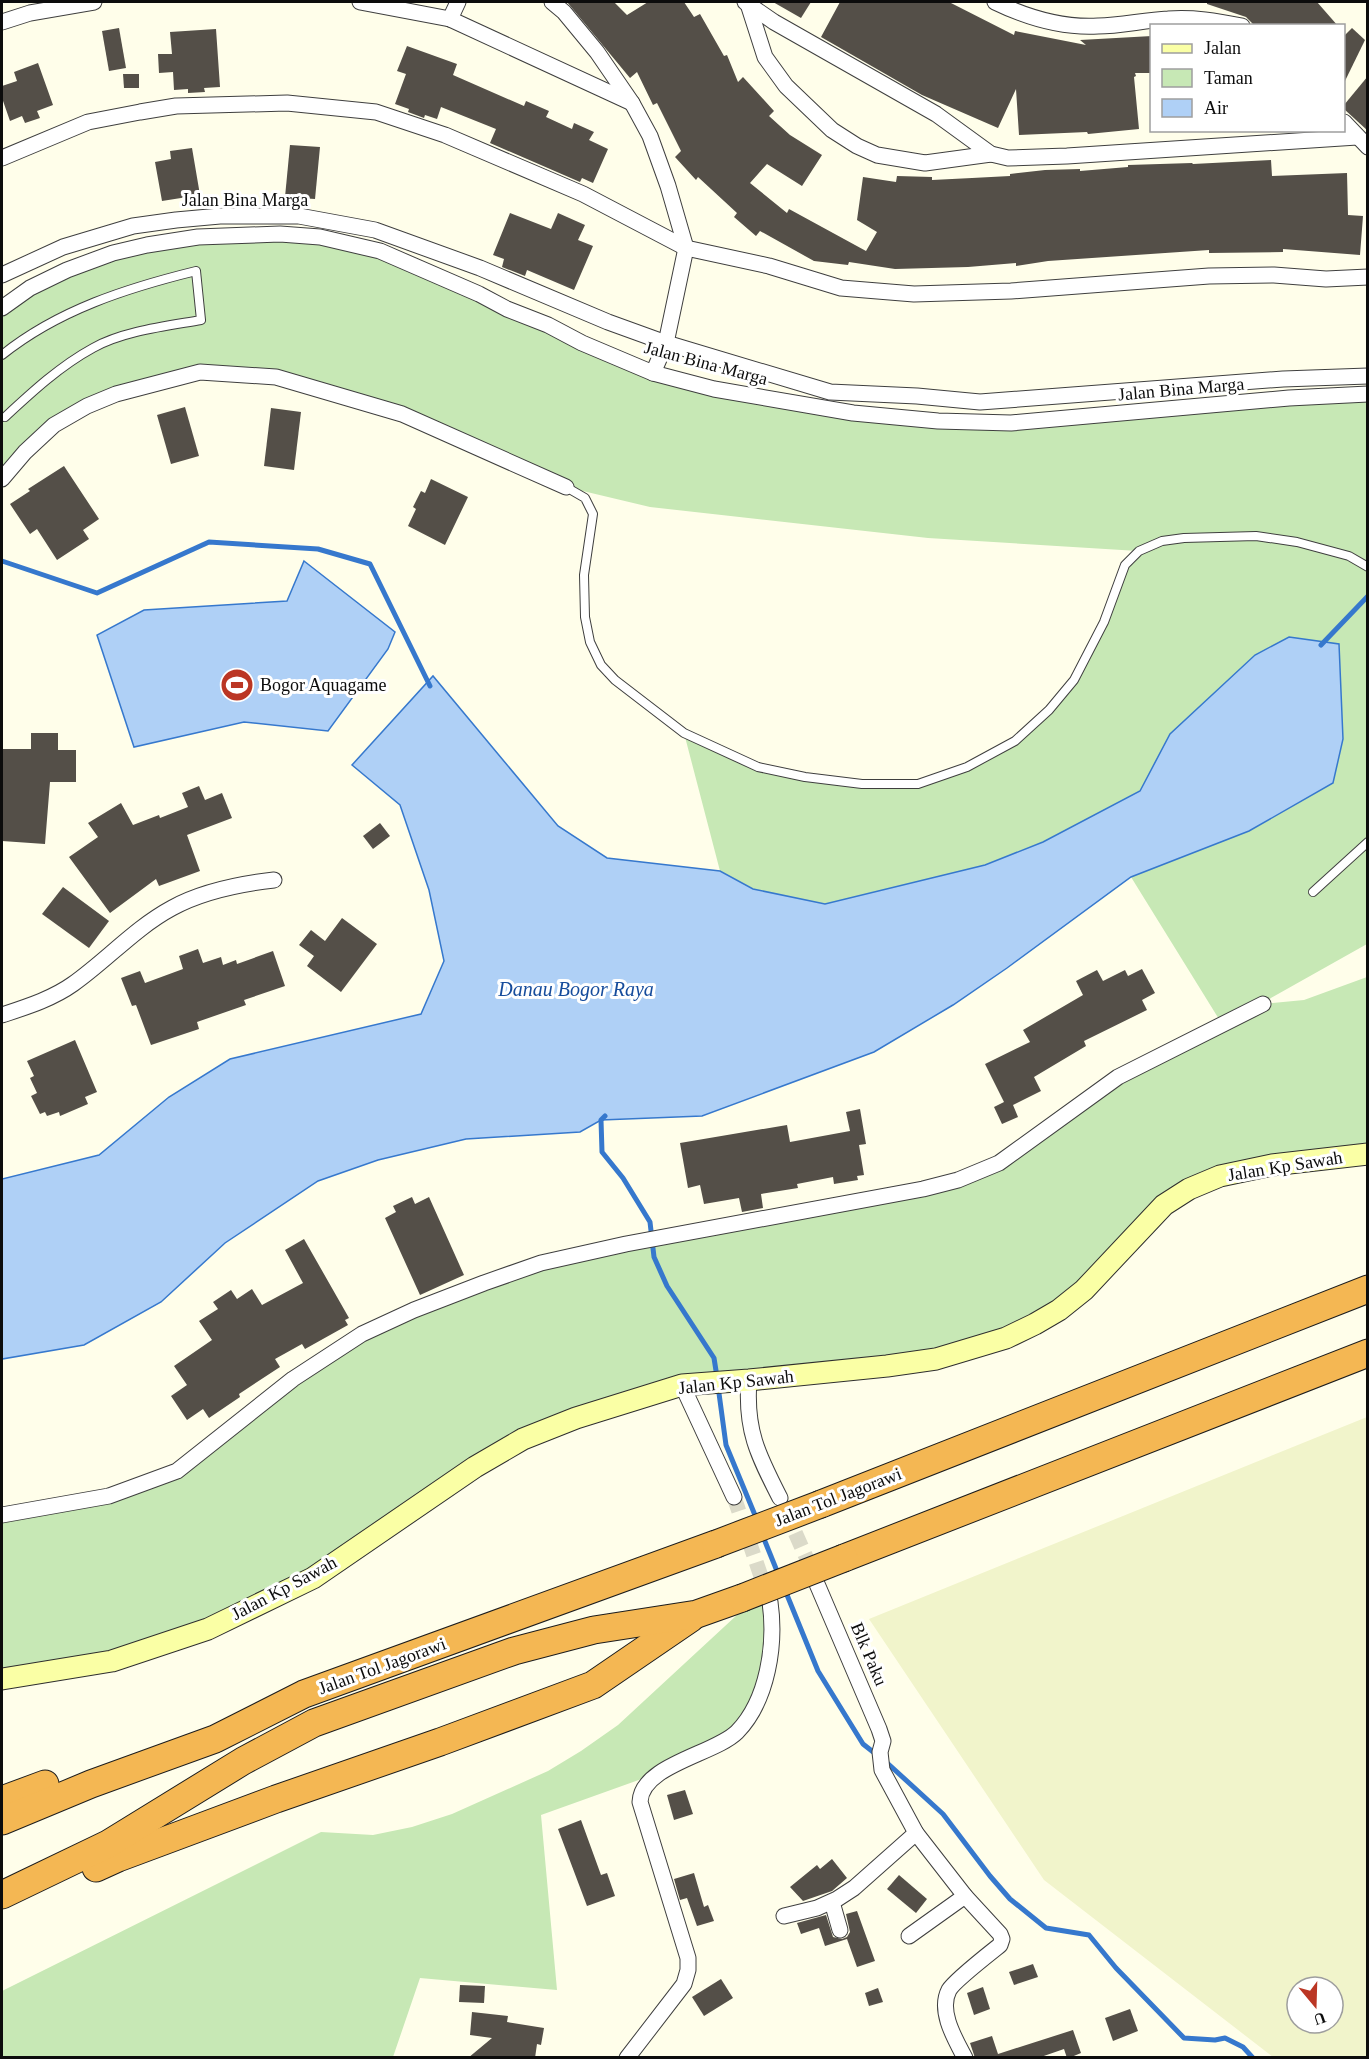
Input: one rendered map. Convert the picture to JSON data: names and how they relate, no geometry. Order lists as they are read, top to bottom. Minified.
{"streets":{"highway":["Jalan Tol Jagorawi"],"street":["Jalan Bina Marga","Jalan Kp Sawah","Blk Paku"]},"water":["Danau Bogor Raya"],"places":{"sports":["Bogor Aquagame"]},"legend":["Jalan","Taman","Air"],"north":"bottom"}
